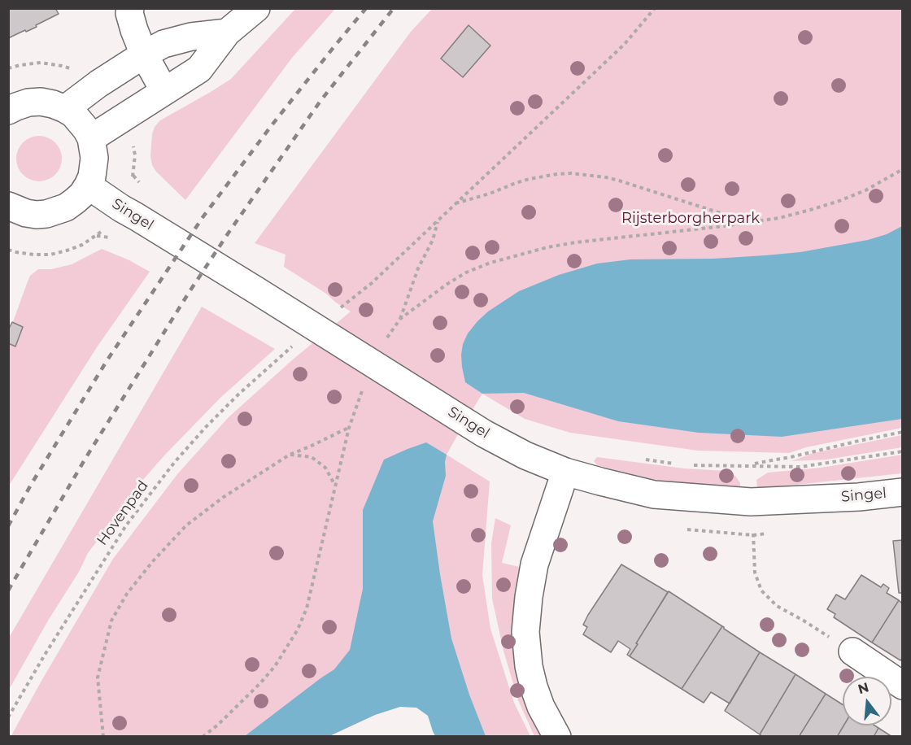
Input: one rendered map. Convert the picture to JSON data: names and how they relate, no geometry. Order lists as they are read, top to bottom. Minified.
{"streets":{"street":["Singel"],"path":["Hovenpad"]},"parks":["Rijsterborgherpark"],"north":"top"}
